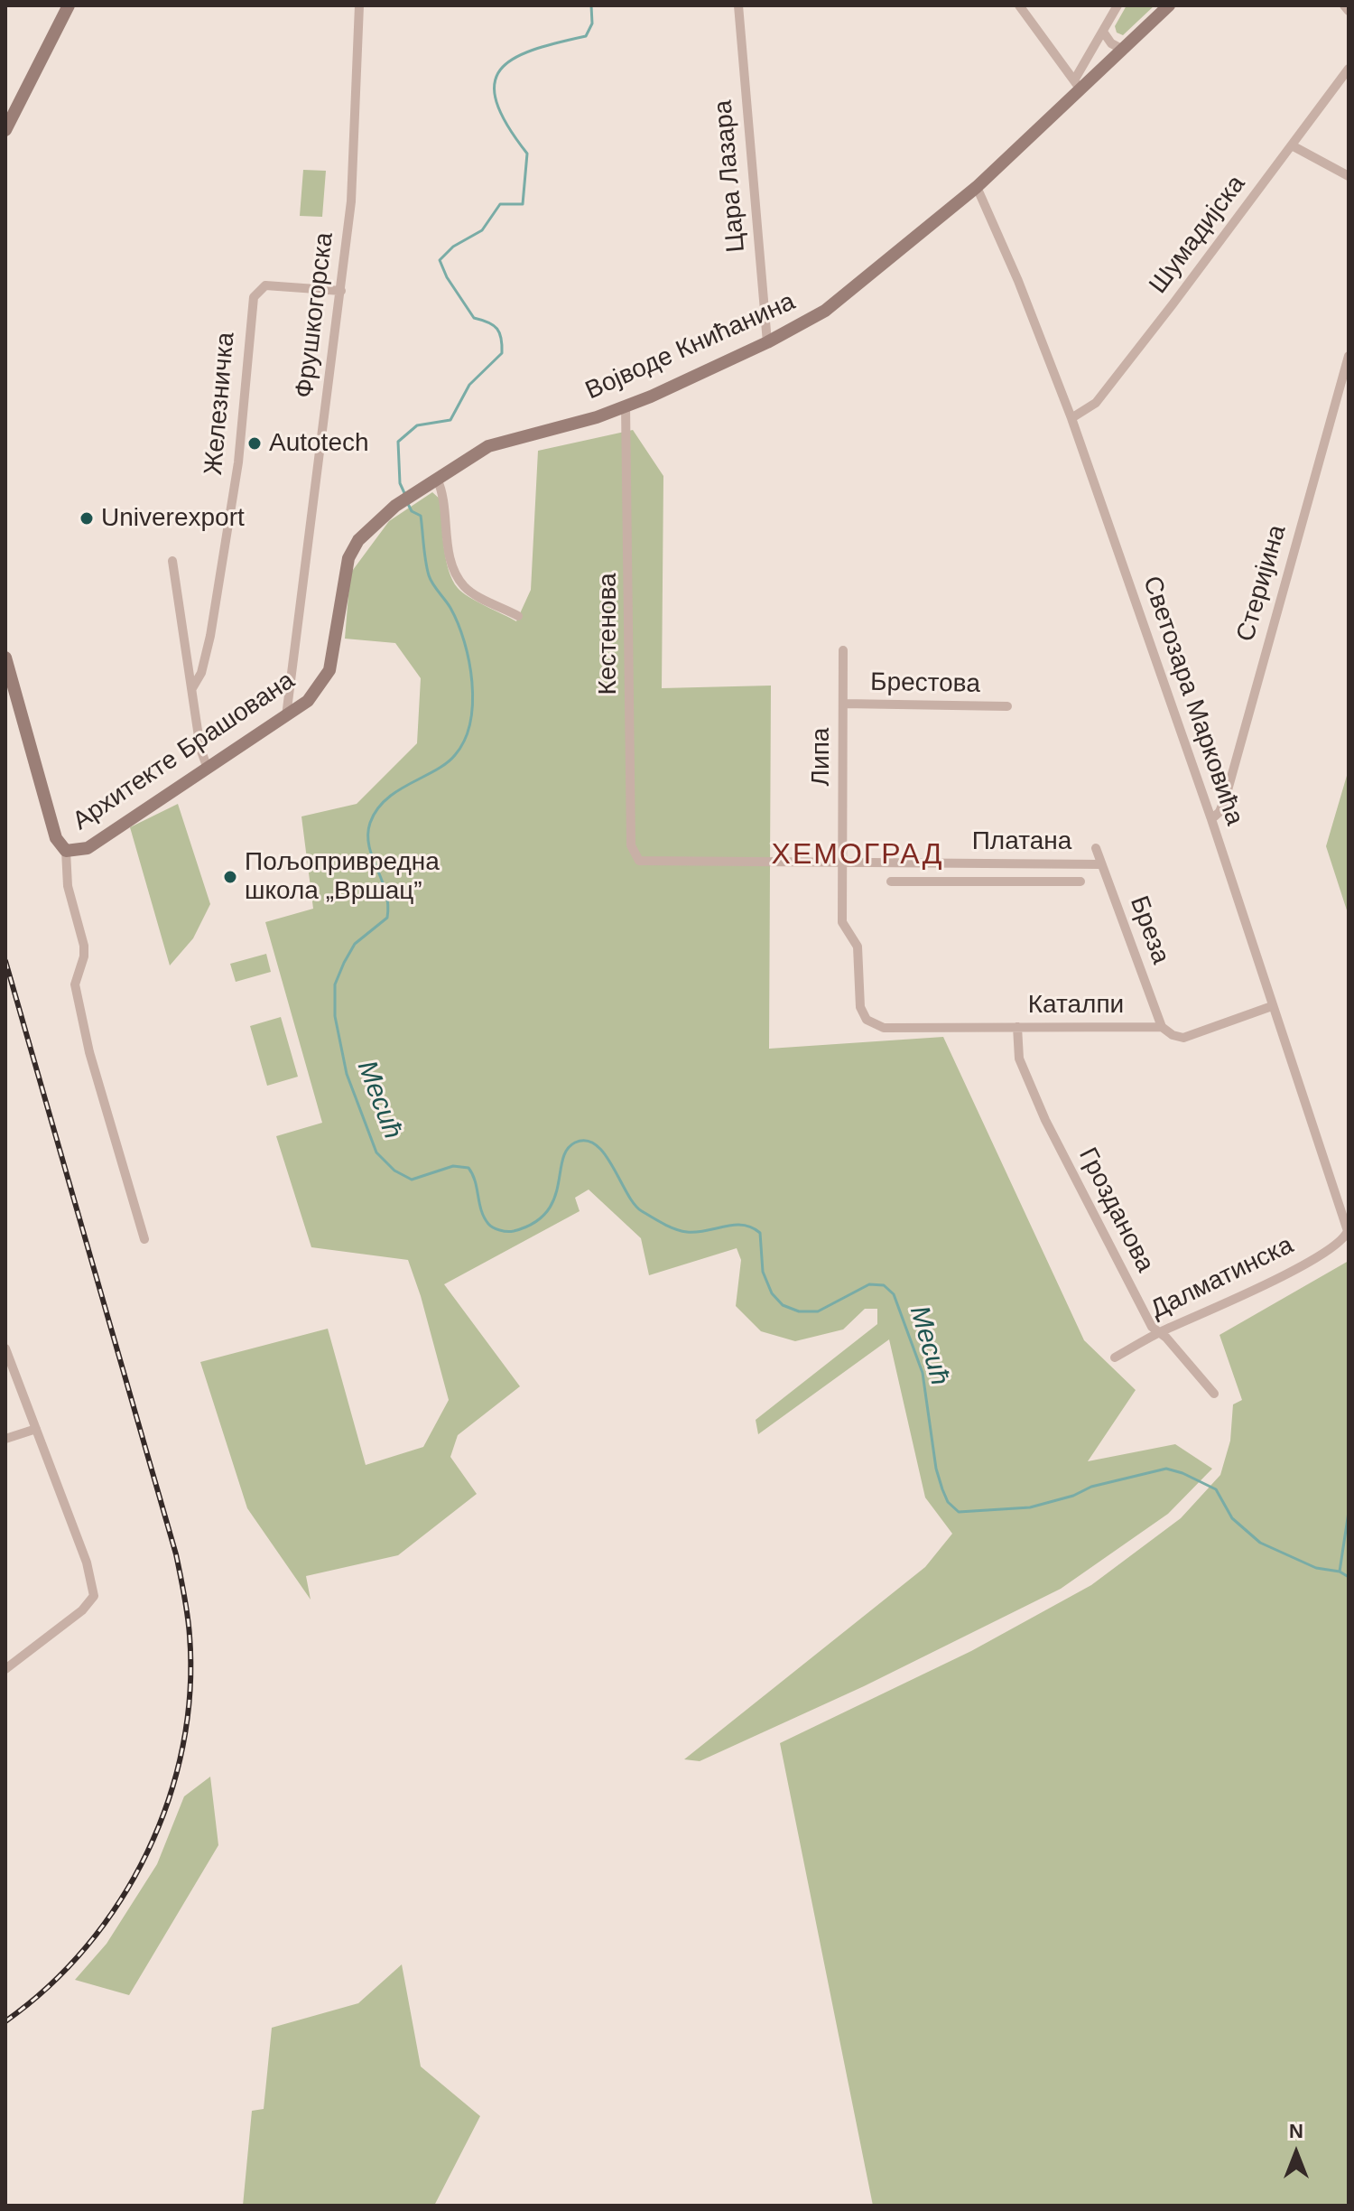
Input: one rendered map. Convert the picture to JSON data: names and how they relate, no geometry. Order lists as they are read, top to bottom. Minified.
{"streets":{"street":["Цара Лазара","Шумадијска","Фрушкогорска","Војводе Книћанина","Железничка","Стеријина","Кестенова","Брестова","Светозара Марковића","Архитекте Брашована","Липа","Платана","Бреза","Каталпи","Грозданова","Далматинска"]},"crossings":[["Цара Лазара","Војводе Книћанина"],["Шумадијска","Светозара Марковића"],["Фрушкогорска","Железничка"],["Фрушкогорска","Архитекте Брашована"],["Војводе Книћанина","Кестенова"],["Војводе Книћанина","Светозара Марковића"],["Војводе Книћанина","Архитекте Брашована"],["Стеријина","Светозара Марковића"],["Кестенова","Платана"],["Брестова","Липа"],["Светозара Марковића","Каталпи"],["Светозара Марковића","Далматинска"],["Липа","Платана"],["Липа","Каталпи"],["Платана","Бреза"],["Бреза","Каталпи"],["Каталпи","Грозданова"],["Грозданова","Далматинска"]],"districts":["ХЕМОГРАД"],"water":["Месић"],"places":["Autotech","Univerexport","Пољопривредна школа „Вршац”"],"north":"top"}
